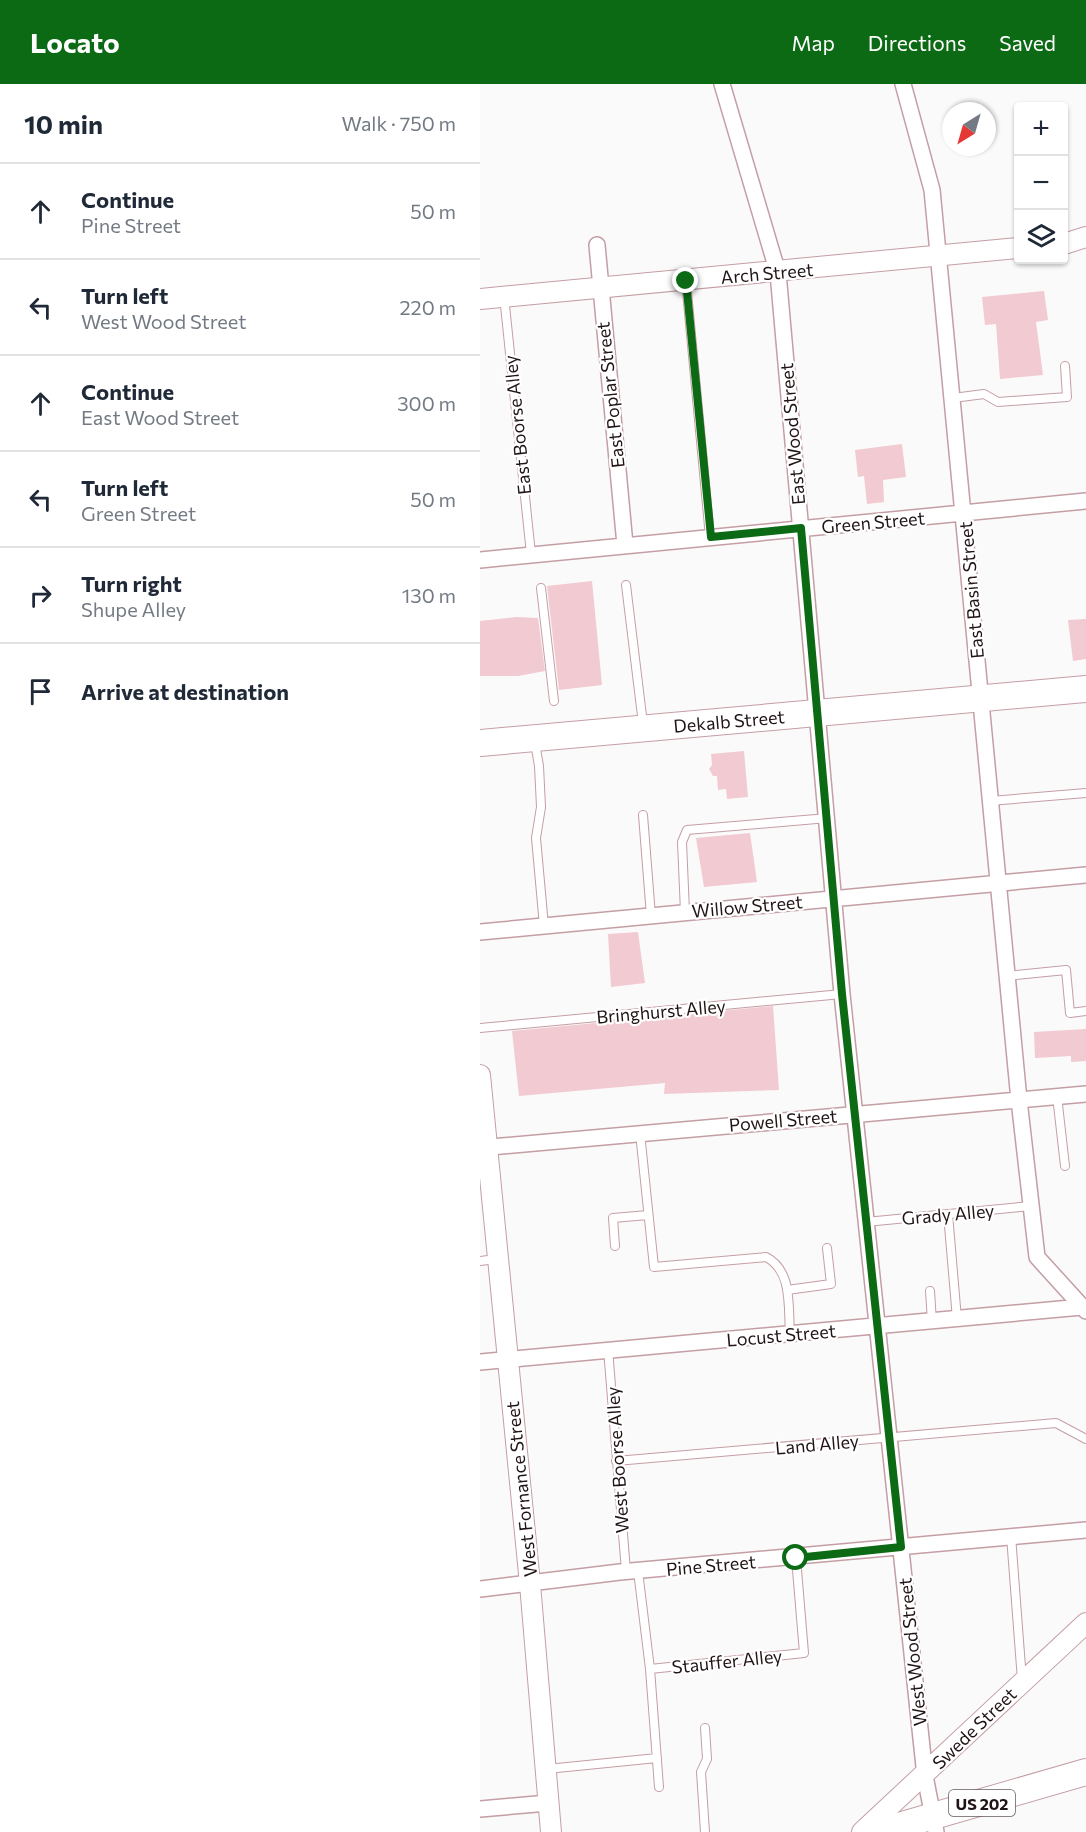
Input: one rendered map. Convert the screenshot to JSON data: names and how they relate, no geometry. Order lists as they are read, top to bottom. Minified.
{"streets":{"highway":["Dekalb Street","US 202"],"street":["Arch Street","East Poplar Street","East Wood Street","Green Street","East Basin Street","Willow Street","Powell Street","Locust Street","West Fornance Street","Pine Street","West Wood Street","Swede Street"],"lane":["East Boorse Alley","Bringhurst Alley","Grady Alley","Land Alley","West Boorse Alley","Stauffer Alley"]},"crossings":[["Arch Street","East Poplar Street"],["Arch Street","East Boorse Alley"],["Arch Street","East Wood Street"],["Arch Street","East Basin Street"],["East Poplar Street","Green Street"],["East Boorse Alley","Green Street"],["East Wood Street","Green Street"],["East Wood Street","Dekalb Street"],["East Wood Street","Willow Street"],["East Wood Street","Bringhurst Alley"],["East Wood Street","Powell Street"],["East Wood Street","West Wood Street"],["Green Street","East Basin Street"],["East Basin Street","Dekalb Street"],["East Basin Street","Willow Street"],["East Basin Street","Powell Street"],["East Basin Street","Grady Alley"],["East Basin Street","Locust Street"],["Powell Street","West Fornance Street"],["Powell Street","West Wood Street"],["Grady Alley","West Wood Street"],["Locust Street","West Boorse Alley"],["Locust Street","West Fornance Street"],["Locust Street","West Wood Street"],["Land Alley","West Boorse Alley"],["Land Alley","West Wood Street"],["West Boorse Alley","Pine Street"],["West Boorse Alley","Stauffer Alley"],["West Fornance Street","Pine Street"],["Pine Street","West Wood Street"],["Pine Street","Stauffer Alley"],["West Wood Street","Swede Street"],["West Wood Street","US 202"]],"north":"bottom left","page":{"header":"Locato","nav":["Map","Directions","Saved"],"heading":["10 min","Walk · 750 m"],"map_buttons":["+","−"],"list":[["Continue","Pine Street","50 m"],["Turn left","West Wood Street","220 m"],["Continue","East Wood Street","300 m"],["Turn left","Green Street","50 m"],["Turn right","Shupe Alley","130 m"],"Arrive at destination"]}}
